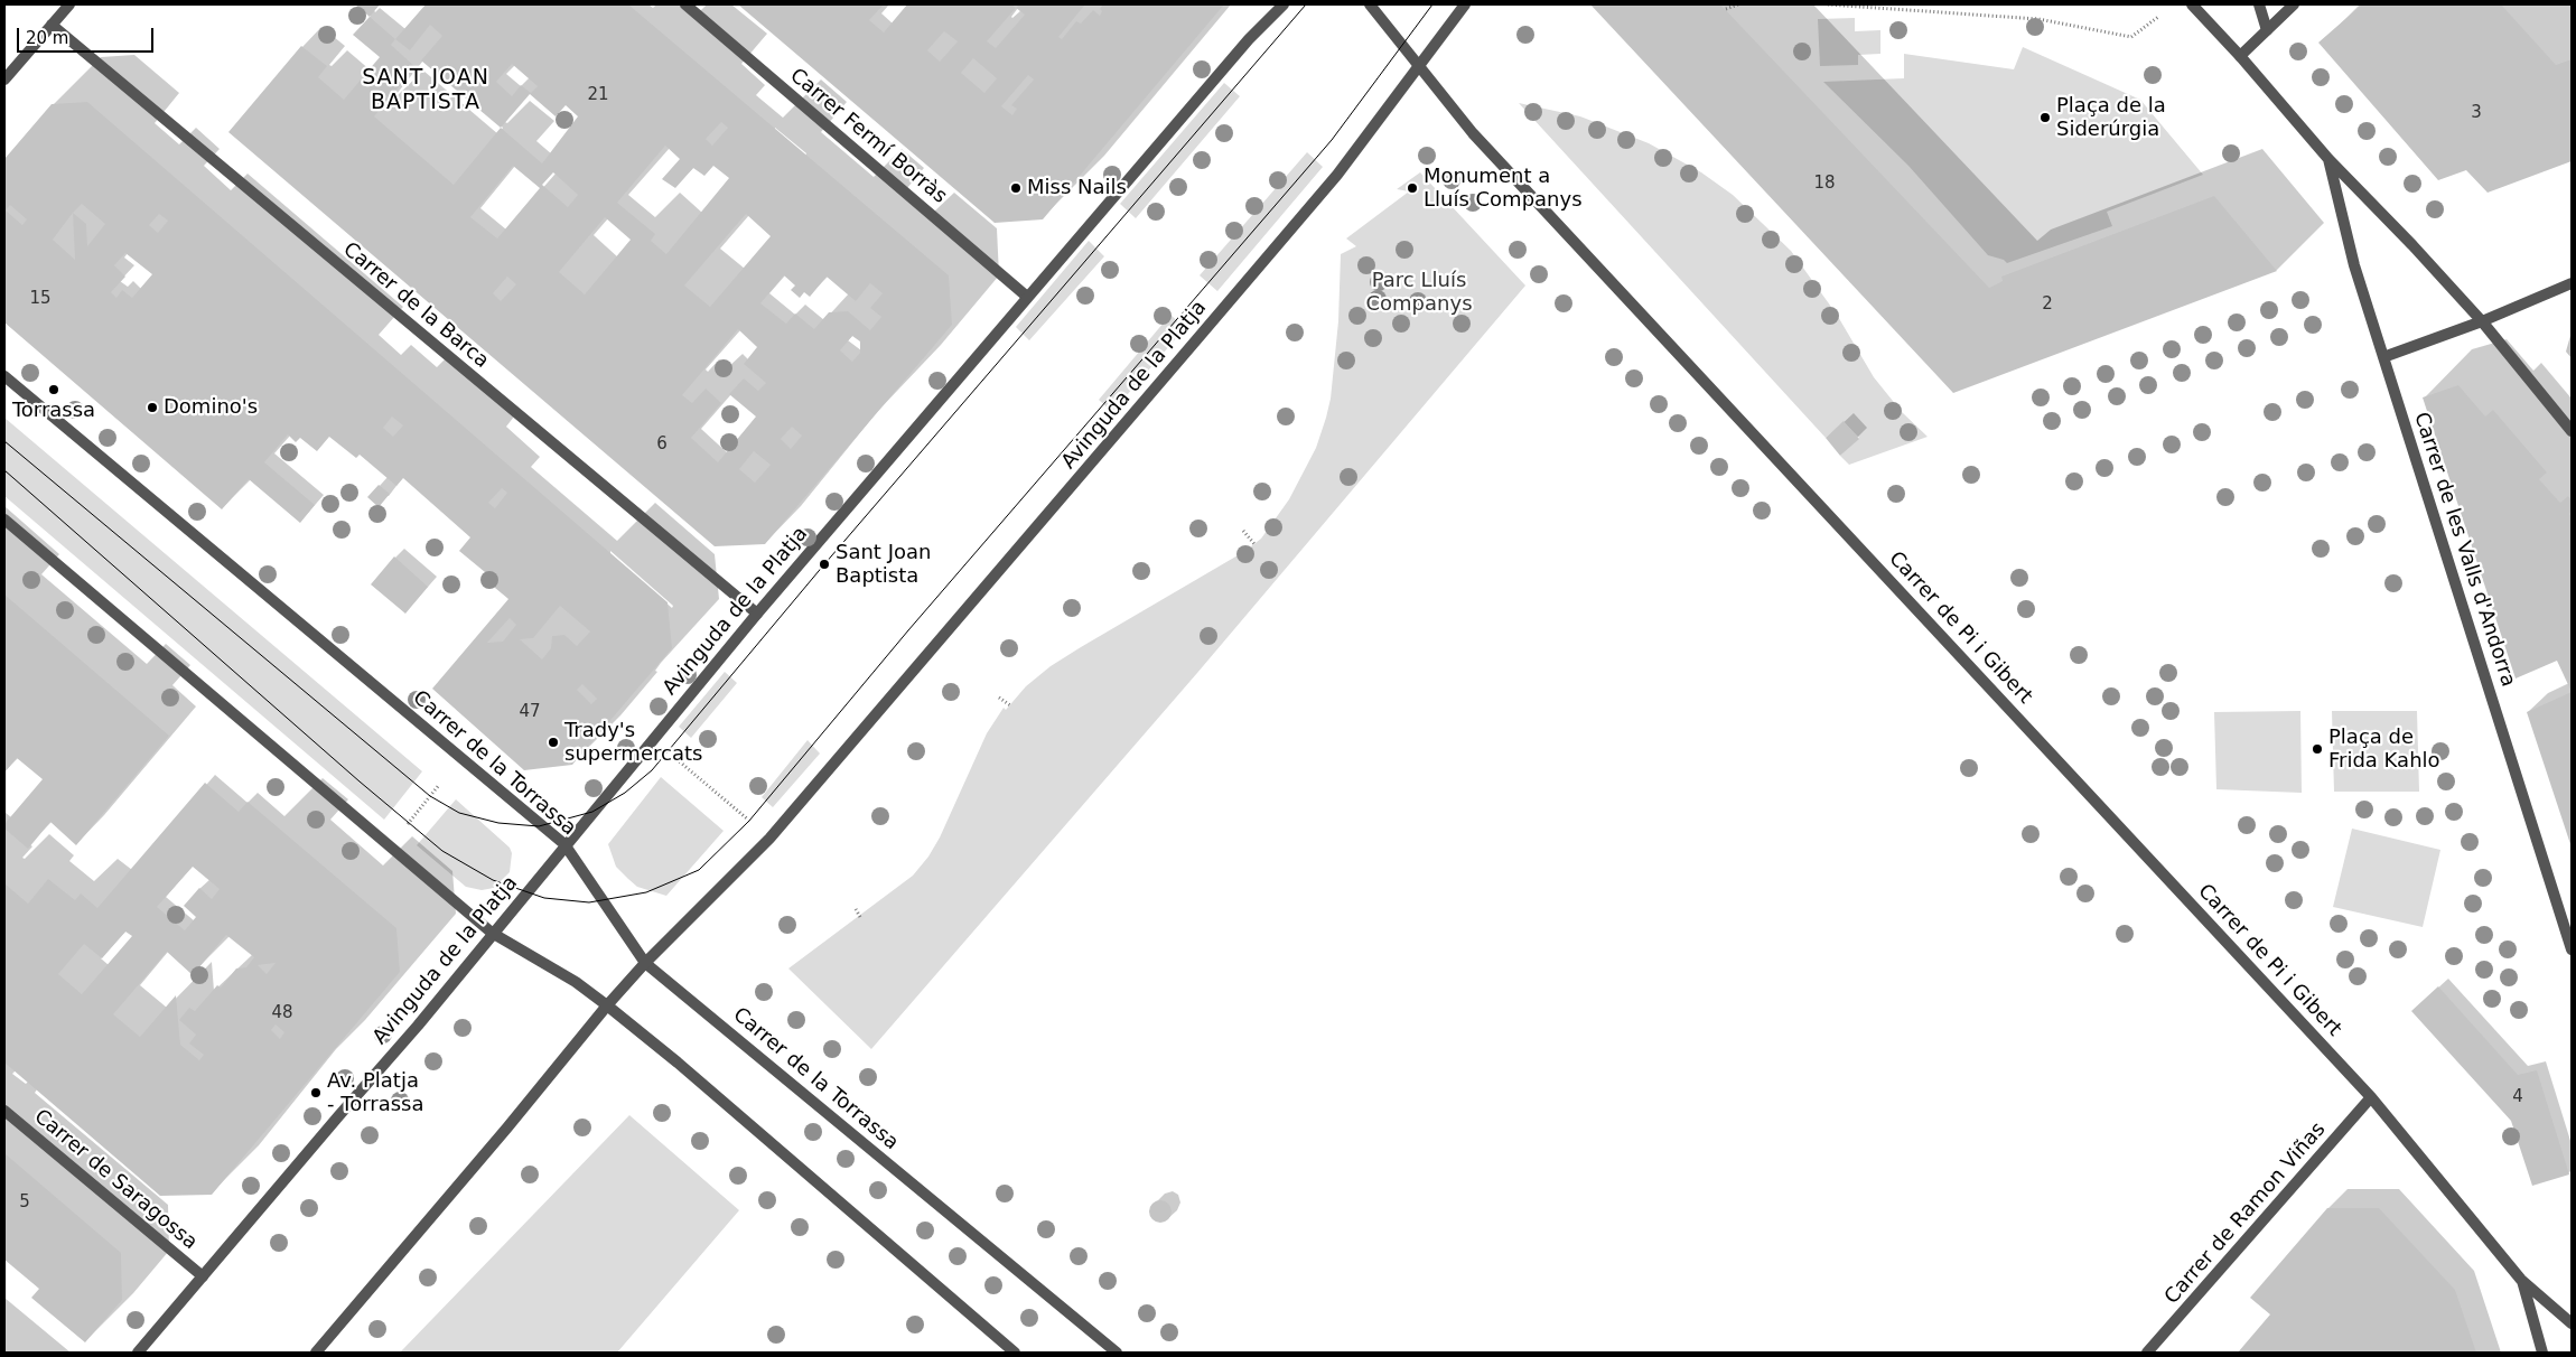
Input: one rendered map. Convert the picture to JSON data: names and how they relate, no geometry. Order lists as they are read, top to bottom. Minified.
{"streets":{"street":["Carrer Fermí Borràs","Carrer de la Barca","Avinguda de la Platja","Carrer de les Valls d'Andorra","Carrer de Pi i Gibert","Carrer de la Torrassa","Carrer de Saragossa","Carrer de Ramon Viñas"]},"crossings":[["Carrer Fermí Borràs","Avinguda de la Platja"],["Carrer de la Barca","Avinguda de la Platja"],["Avinguda de la Platja","Carrer de Pi i Gibert"],["Avinguda de la Platja","Carrer de la Torrassa"],["Avinguda de la Platja","Carrer de Saragossa"],["Carrer de Pi i Gibert","Carrer de Ramon Viñas"]],"districts":["SANT JOAN BAPTISTA"],"parks":["Parc Lluís Companys"],"places":["Plaça de la Siderúrgia","Miss Nails","Monument a Lluís Companys","Torrassa","Domino's","Sant Joan Baptista","Trady's supermercats","Plaça de Frida Kahlo","Av. Platja - Torrassa"],"house_numbers":["21","3","18","15","2","6","47","48","4","5"],"scale_bar":"20 m"}
